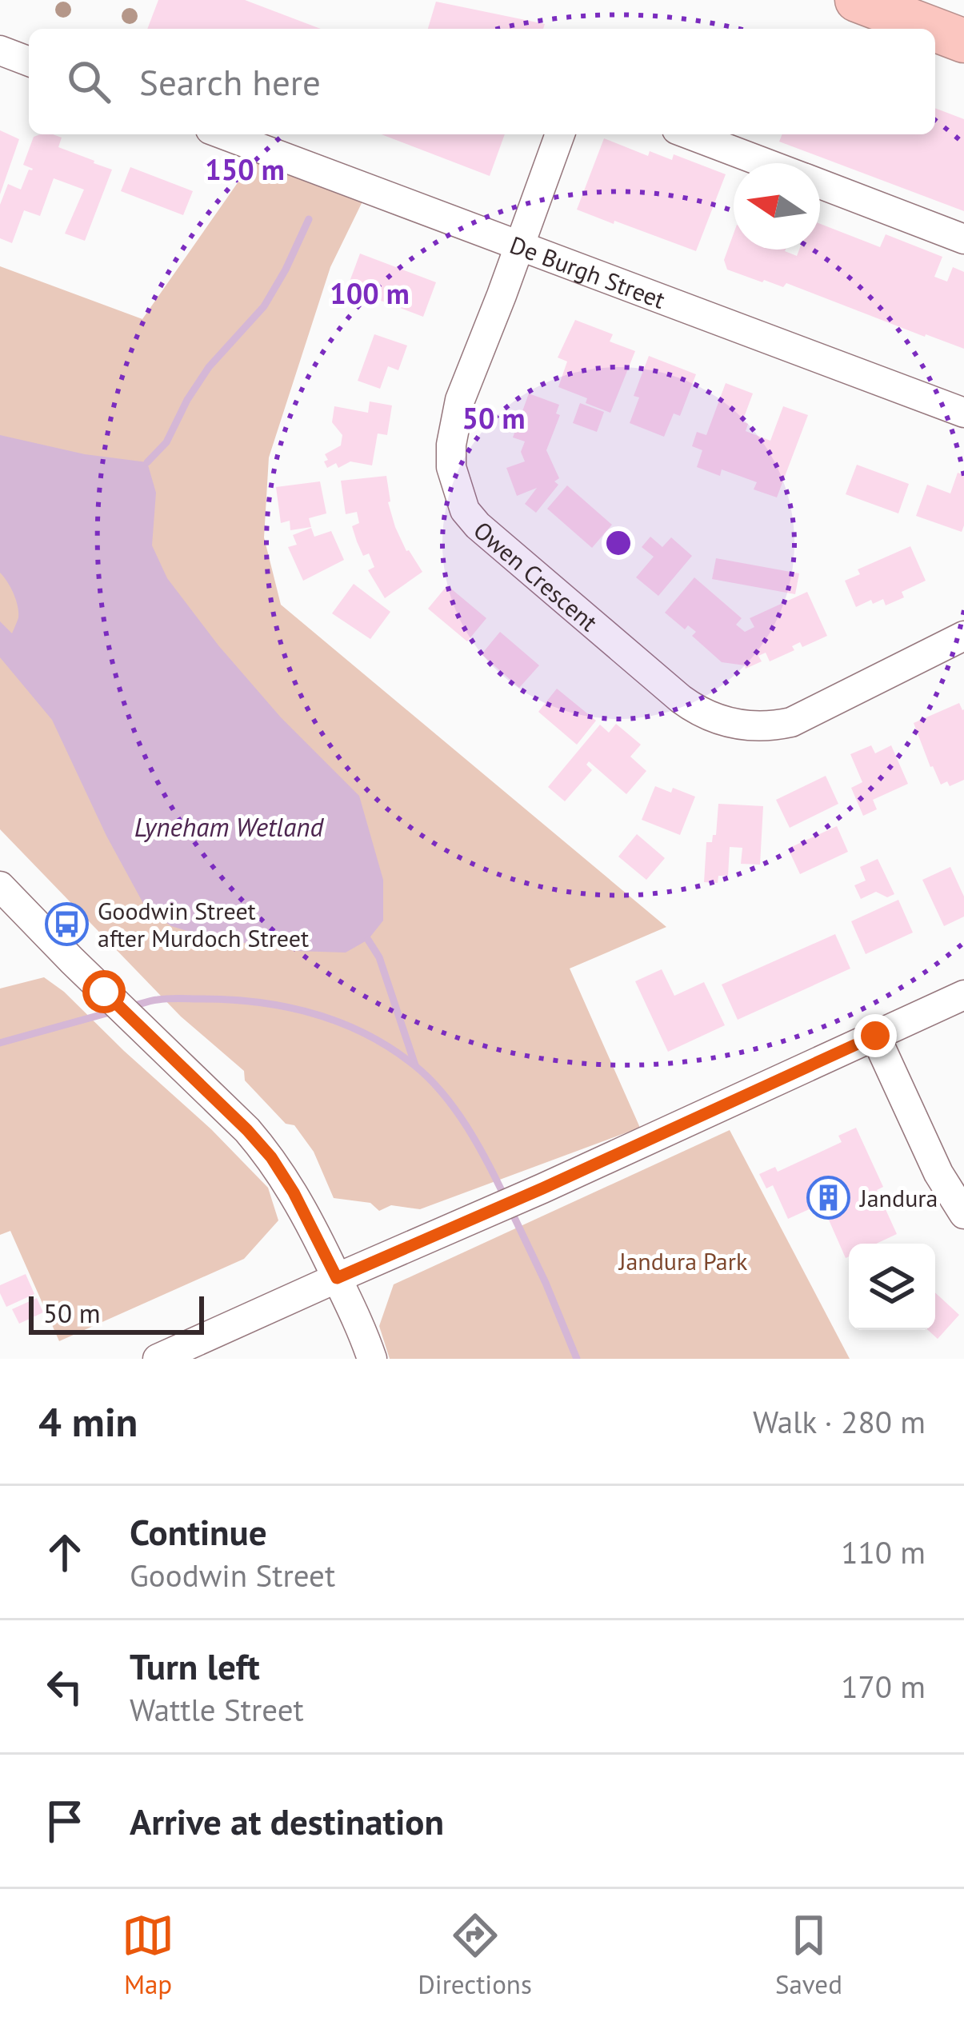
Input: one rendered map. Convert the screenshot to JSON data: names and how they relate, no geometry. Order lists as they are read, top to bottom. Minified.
{"streets":{"street":["De Burgh Street","Owen Crescent"]},"crossings":[["De Burgh Street","Owen Crescent"]],"water":["Lyneham Wetland"],"parks":["Jandura Park"],"places":{"bus stop":["Goodwin Street after Murdoch Street"],"building":["Jandura"]},"scale_bar":"50 m","north":"left","page":{"search":"Search here","scale":"50 m","heading":["4 min","Walk · 280 m"],"list":[["Continue","Goodwin Street","110 m"],["Turn left","Wattle Street","170 m"],"Arrive at destination"],"nav":["Map","Directions","Saved"]},"rings":["150 m","100 m","50 m"]}
